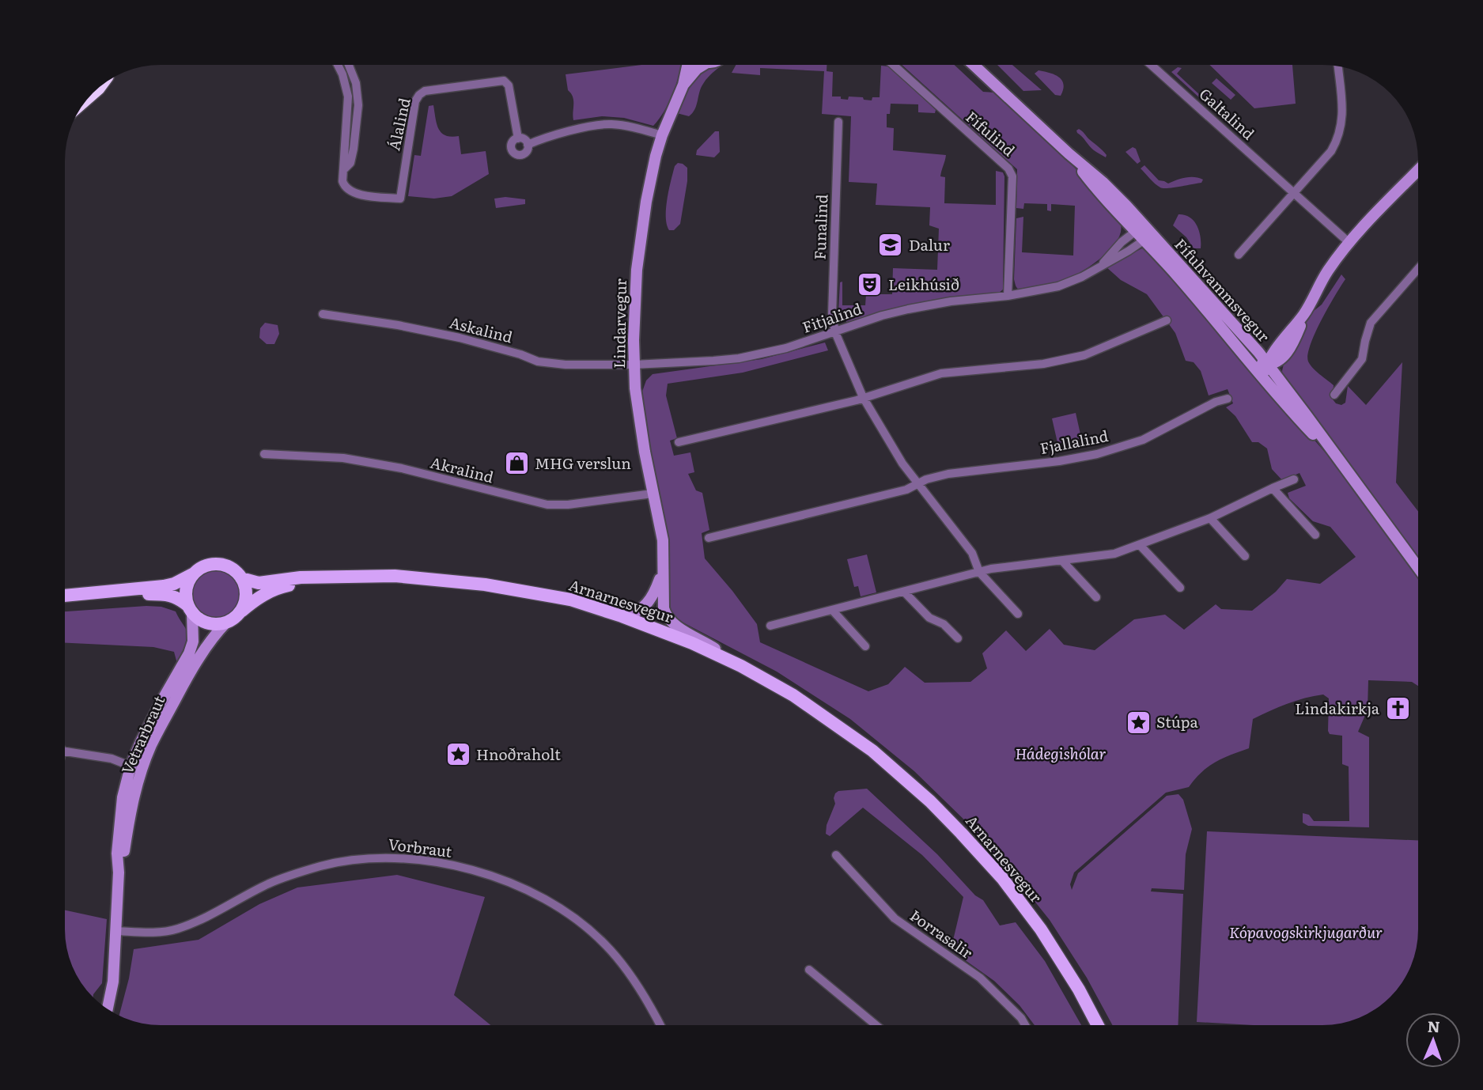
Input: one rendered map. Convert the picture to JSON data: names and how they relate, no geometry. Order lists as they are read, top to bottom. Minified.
{"streets":{"main road":["Arnarnesvegur"],"street":["Galtalind","Álalind","Fífulind","Funalind","Fífuhvammsvegur","Fitjalind","Lindarvegur","Askalind","Fjallalind","Akralind","Vetrarbraut","Vorbraut","Þorrasalir"]},"crossings":[["Fífulind","Fitjalind"],["Funalind","Fitjalind"],["Fífuhvammsvegur","Fitjalind"],["Fitjalind","Lindarvegur"],["Fitjalind","Askalind"],["Lindarvegur","Askalind"],["Lindarvegur","Akralind"],["Lindarvegur","Arnarnesvegur"],["Arnarnesvegur","Vetrarbraut"],["Vetrarbraut","Vorbraut"]],"parks":["Hádegishólar","Kópavogskirkjugarður"],"places":{"school or university":["Dalur"],"theatre":["Leikhúsið"],"shop":["MHG verslun"],"church":["Lindakirkja"],"place":["Stúpa","Hnoðraholt"]},"north":"top"}
